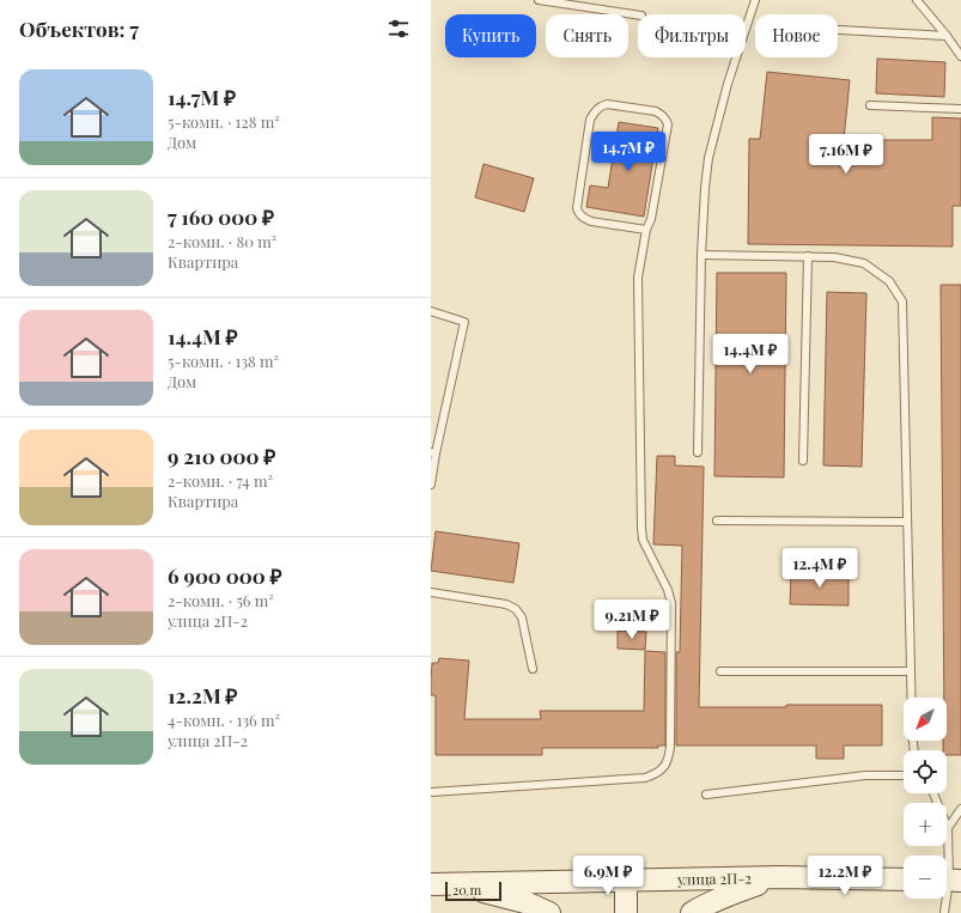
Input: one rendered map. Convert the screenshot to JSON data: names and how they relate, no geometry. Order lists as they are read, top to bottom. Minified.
{"streets":{"main road":["улица 2П-2"]},"scale_bar":"20 m","north":"bottom left","page":{"heading":"Объектов: 7","chip":["Купить","Снять","Фильтры","Новое"],"list":[{"name":"14.7M ₽","note":"5-комн. · 128 m² · Дом"},{"name":"7 160 000 ₽","note":"2-комн. · 80 m² · Квартира"},{"name":"14.4M ₽","note":"5-комн. · 138 m² · Дом"},{"name":"9 210 000 ₽","note":"2-комн. · 74 m² · Квартира"},{"name":"6 900 000 ₽","note":"2-комн. · 56 m² · улица 2П-2"},{"name":"12.2M ₽","note":"4-комн. · 136 m² · улица 2П-2"}],"price":["14.7M ₽","7.16M ₽","14.4M ₽","12.4M ₽","9.21M ₽","6.9M ₽","12.2M ₽"],"map_buttons":["+","−"],"scale":"20 m"}}
